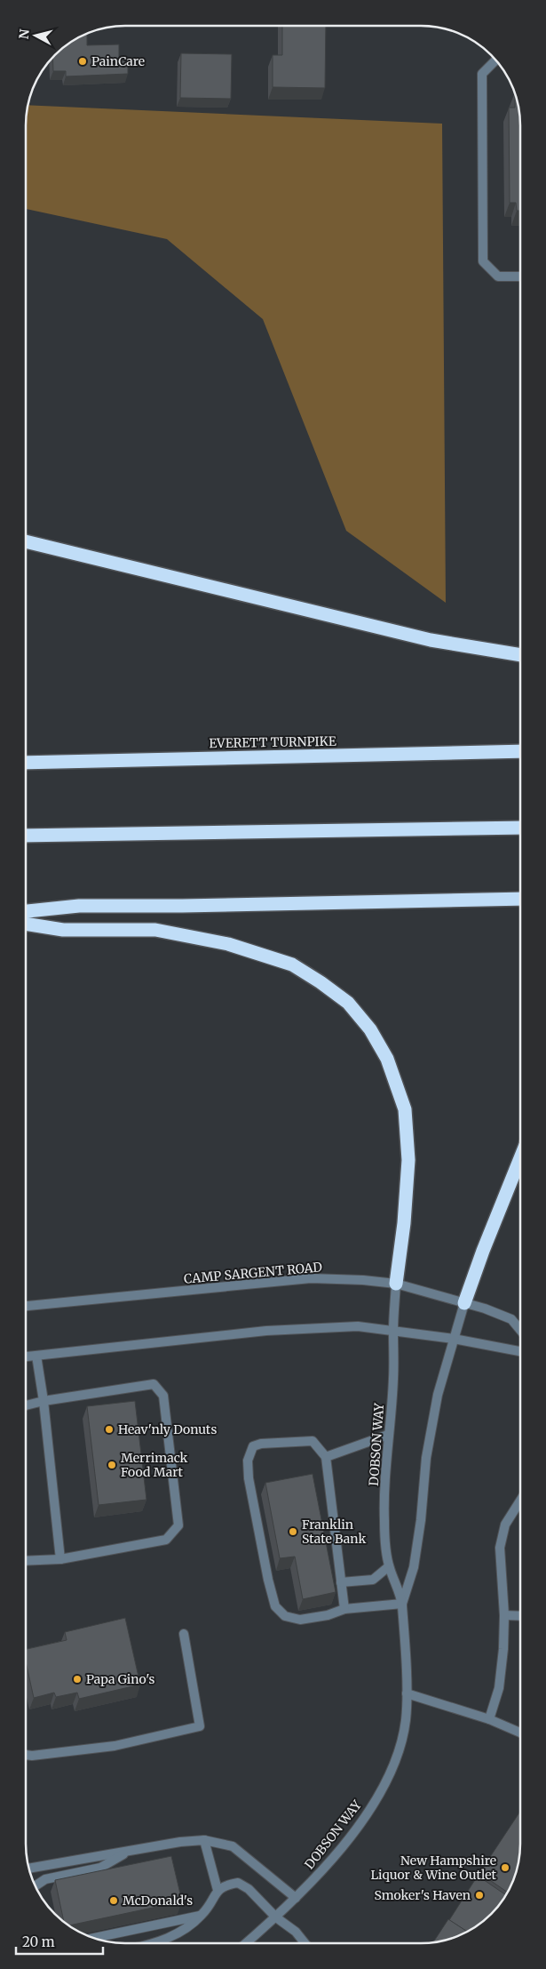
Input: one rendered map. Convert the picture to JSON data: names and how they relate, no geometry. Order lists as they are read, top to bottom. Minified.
{"streets":{"highway":["EVERETT TURNPIKE"],"street":["CAMP SARGENT ROAD","DOBSON WAY"]},"crossings":[["CAMP SARGENT ROAD","DOBSON WAY"]],"places":["PainCare","Heav'nly Donuts","Merrimack Food Mart","Franklin State Bank","Papa Gino's","New Hampshire Liquor & Wine Outlet","Smoker's Haven","McDonald's"],"scale_bar":"20 m","north":"left"}
